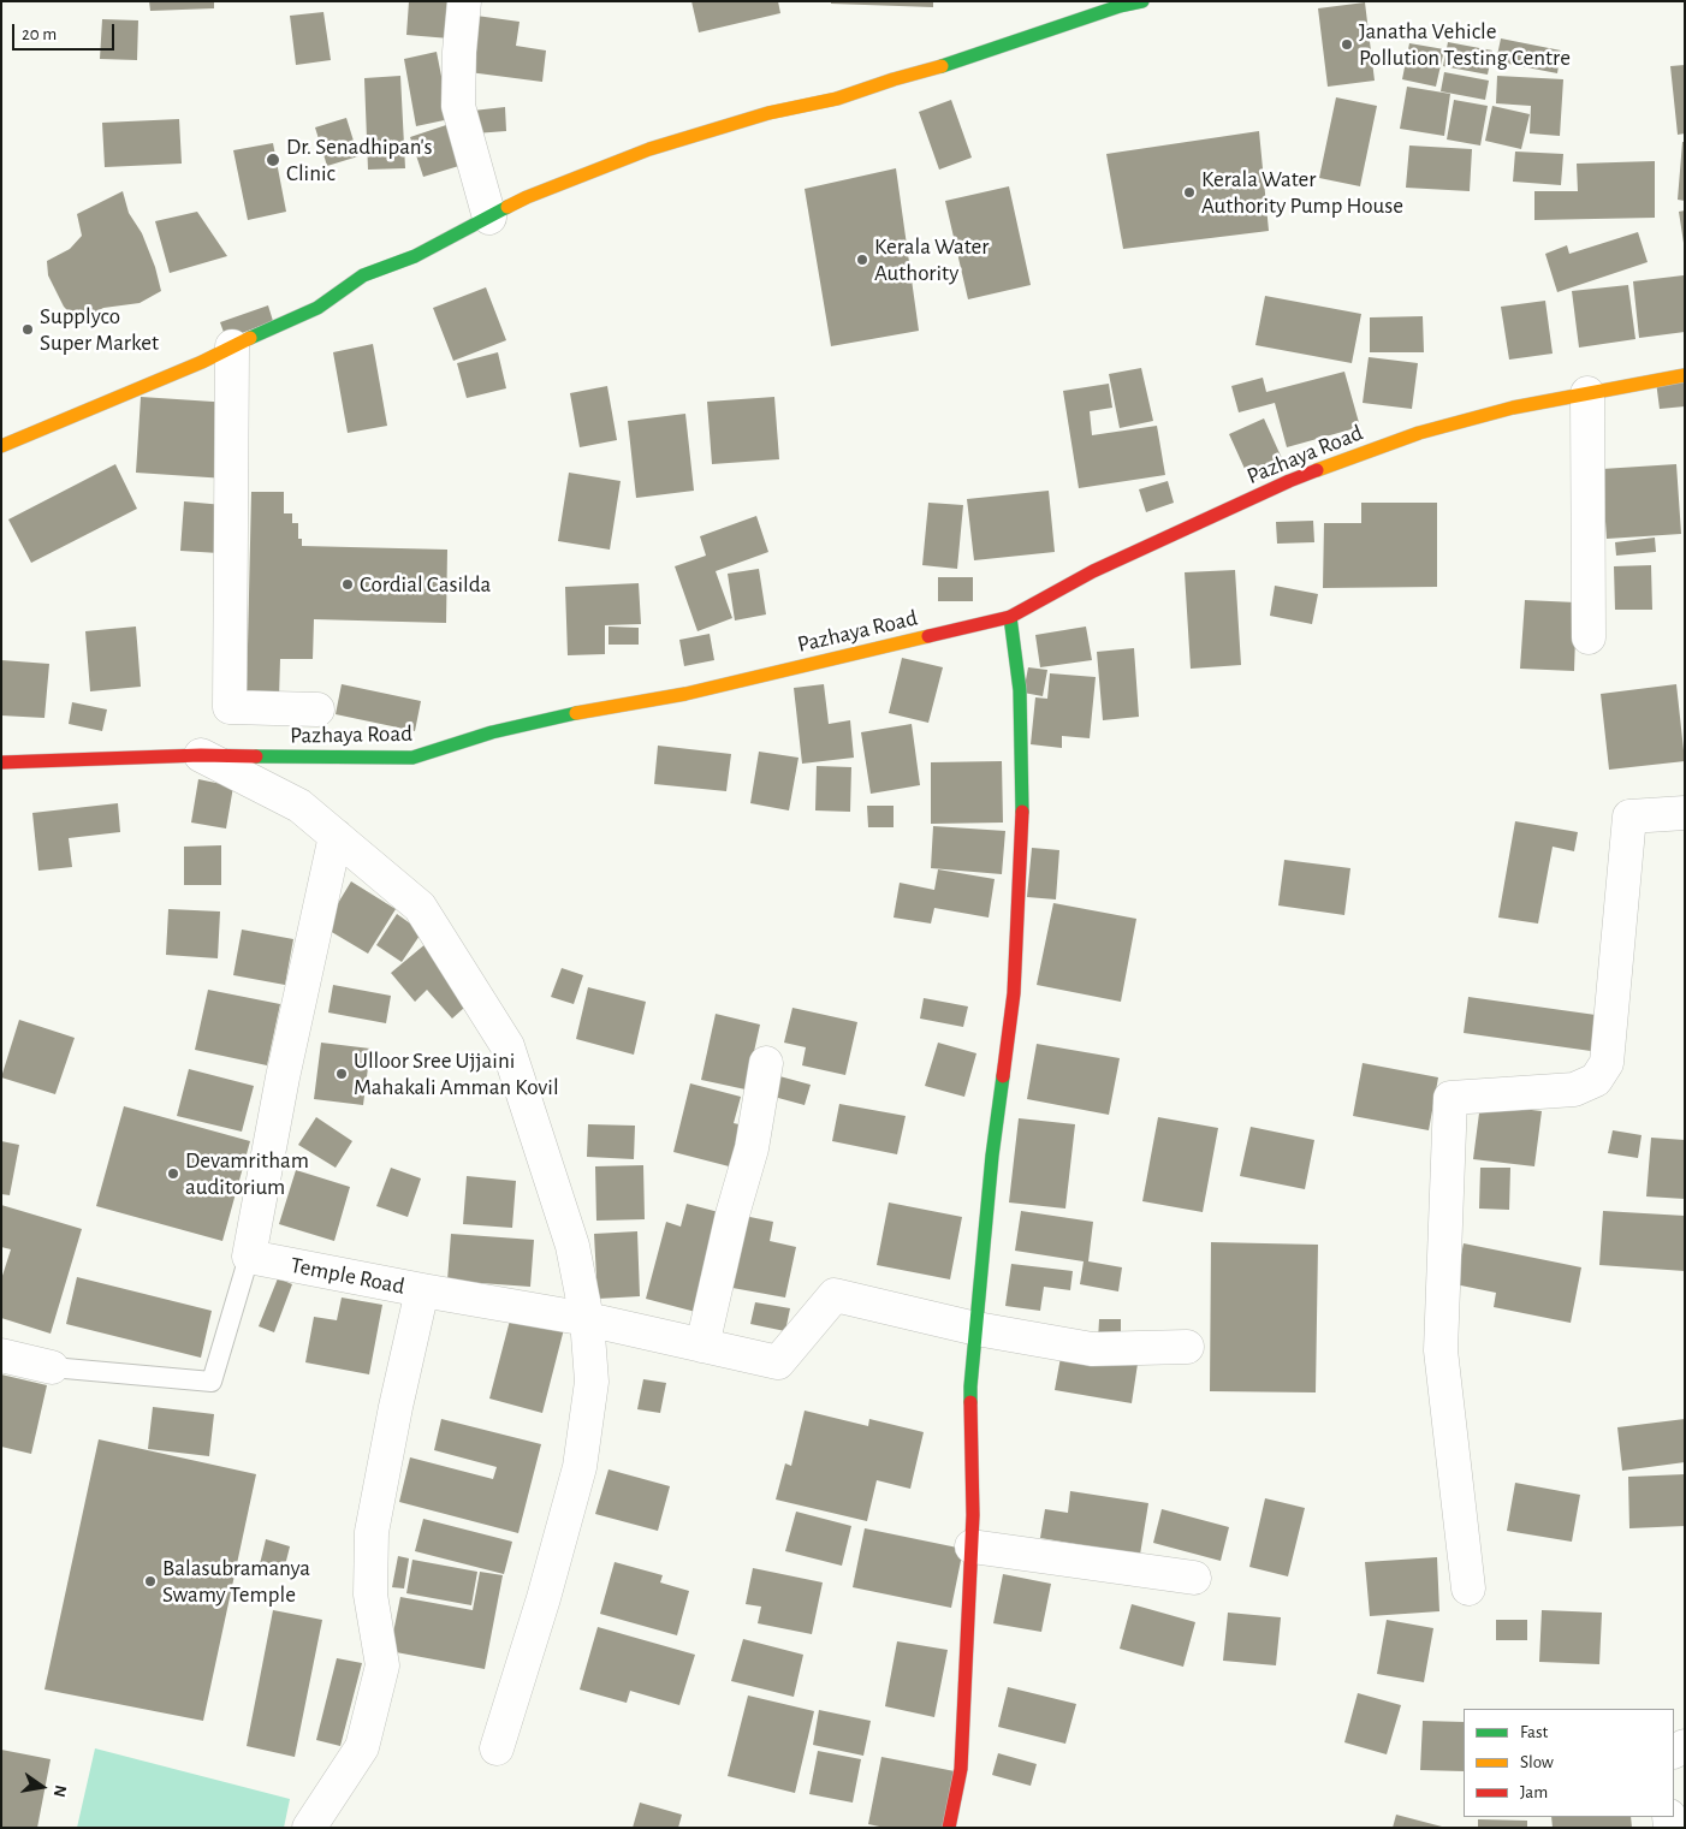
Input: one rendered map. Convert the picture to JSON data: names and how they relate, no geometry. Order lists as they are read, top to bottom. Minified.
{"streets":{"street":["Pazhaya Road","Temple Road"]},"places":["Janatha Vehicle Pollution Testing Centre","Dr. Senadhipan's Clinic","Kerala Water Authority Pump House","Kerala Water Authority","Supplyco Super Market","Cordial Casilda","Ulloor Sree Ujjaini Mahakali Amman Kovil","Devamritham auditorium","Balasubramanya Swamy Temple"],"legend":["Fast","Slow","Jam"],"scale_bar":"20 m","north":"right"}
